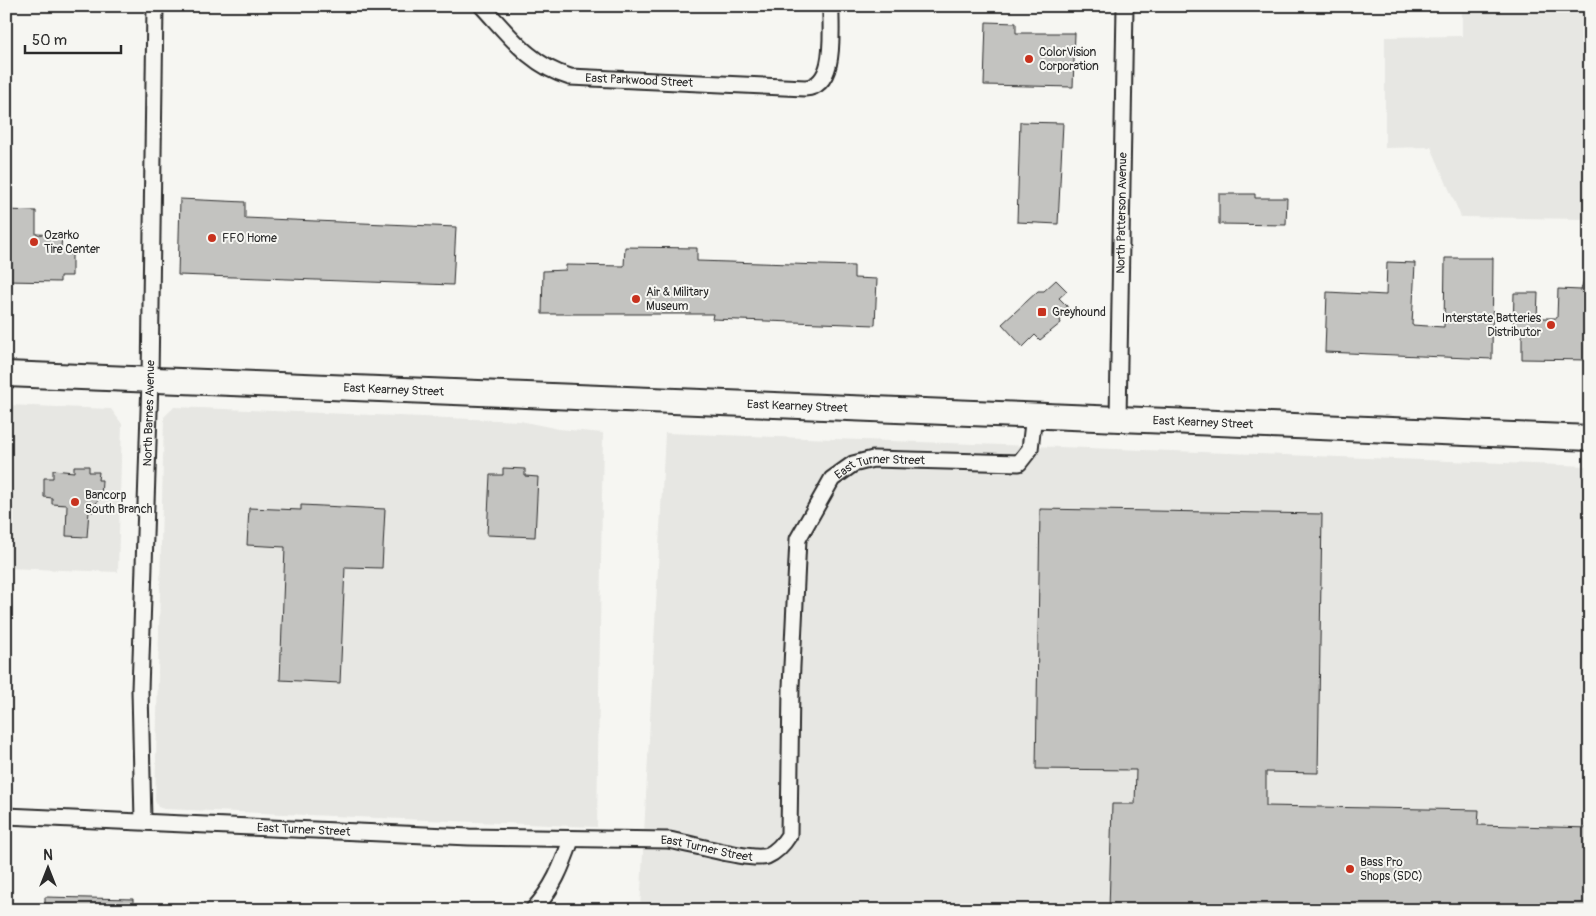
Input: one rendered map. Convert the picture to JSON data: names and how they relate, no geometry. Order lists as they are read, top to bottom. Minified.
{"streets":{"main road":["East Kearney Street"],"street":["East Parkwood Street","North Patterson Avenue","North Barnes Avenue","East Turner Street"]},"crossings":[["North Patterson Avenue","East Kearney Street"],["East Kearney Street","North Barnes Avenue"],["East Kearney Street","East Turner Street"],["North Barnes Avenue","East Turner Street"]],"places":{"other":["ColorVision Corporation","FFO Home","Ozarko Tire Center","Air & Military Museum","Interstate Batteries Distributor","Bancorp South Branch","Bass Pro Shops (SDC)"],"transit":["Greyhound"]},"scale_bar":"50 m","north":"top"}
